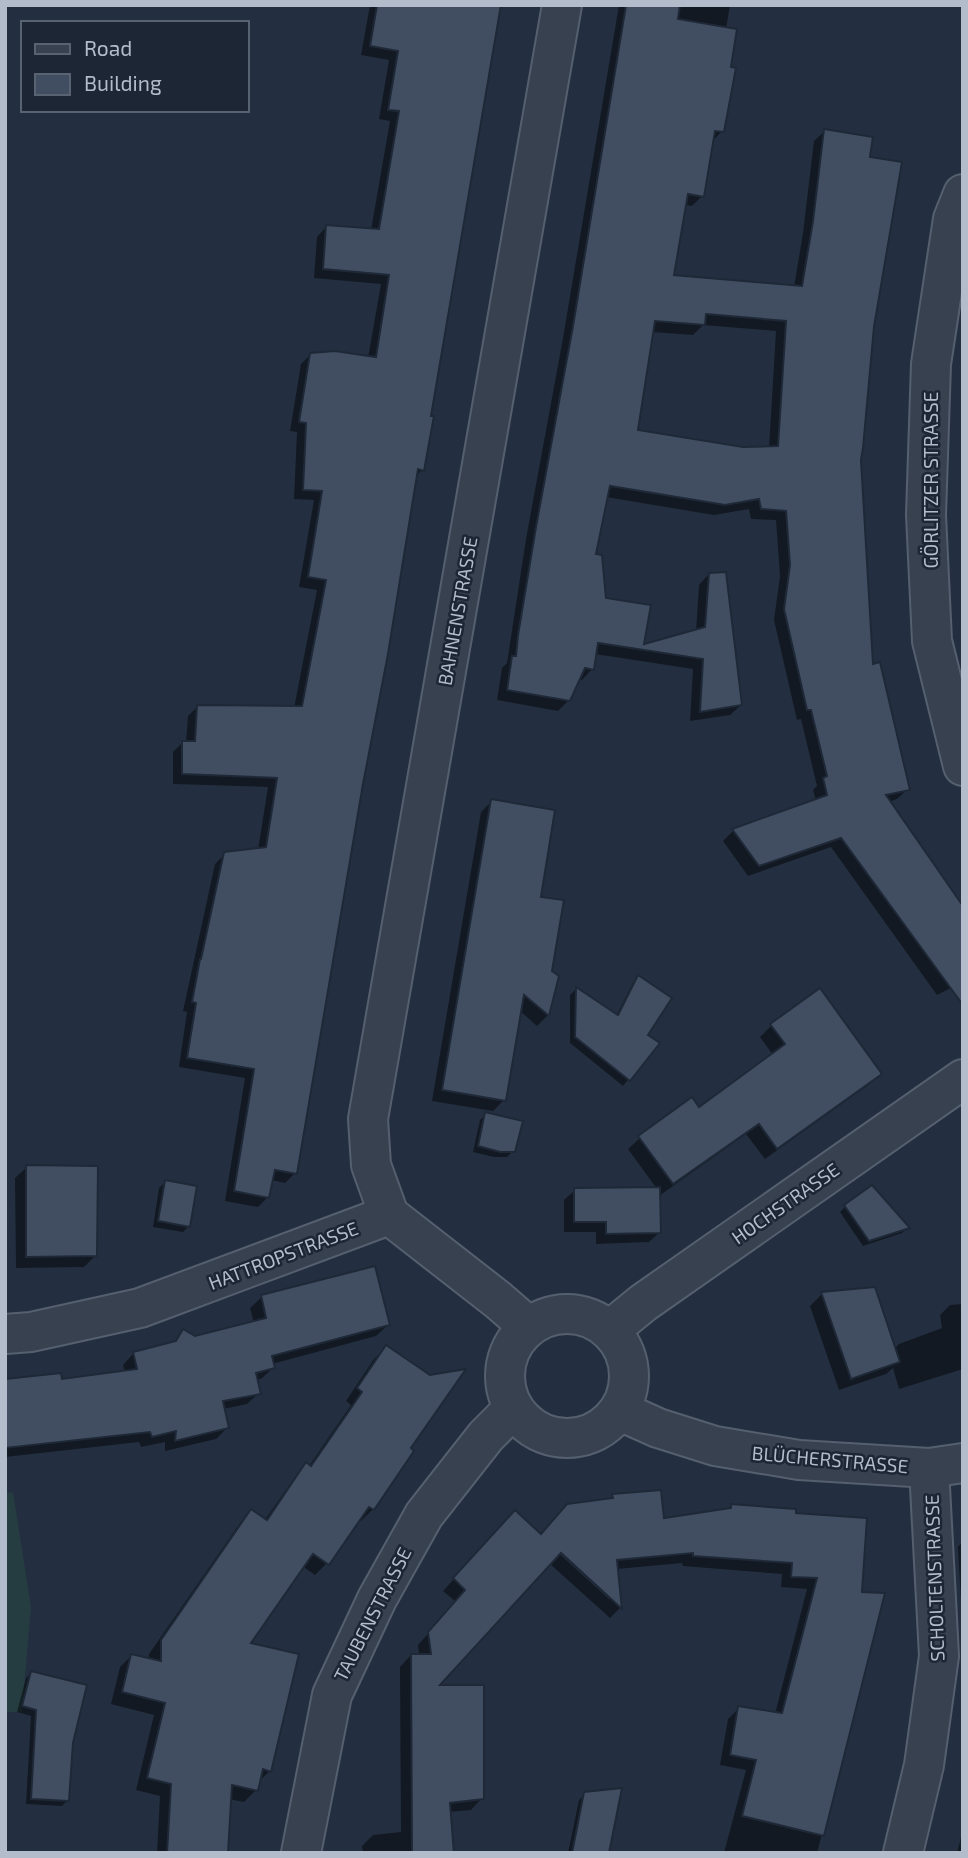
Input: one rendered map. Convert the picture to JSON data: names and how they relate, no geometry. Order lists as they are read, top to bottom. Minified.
{"streets":{"street":["GÖRLITZER STRASSE","BAHNENSTRASSE","HOCHSTRASSE","HATTROPSTRASSE","BLÜCHERSTRASSE","SCHOLTENSTRASSE","TAUBENSTRASSE"]},"crossings":[["BAHNENSTRASSE","HATTROPSTRASSE"],["HOCHSTRASSE","BLÜCHERSTRASSE"],["HOCHSTRASSE","TAUBENSTRASSE"],["BLÜCHERSTRASSE","SCHOLTENSTRASSE"],["BLÜCHERSTRASSE","TAUBENSTRASSE"]],"legend":["Road","Building"]}
